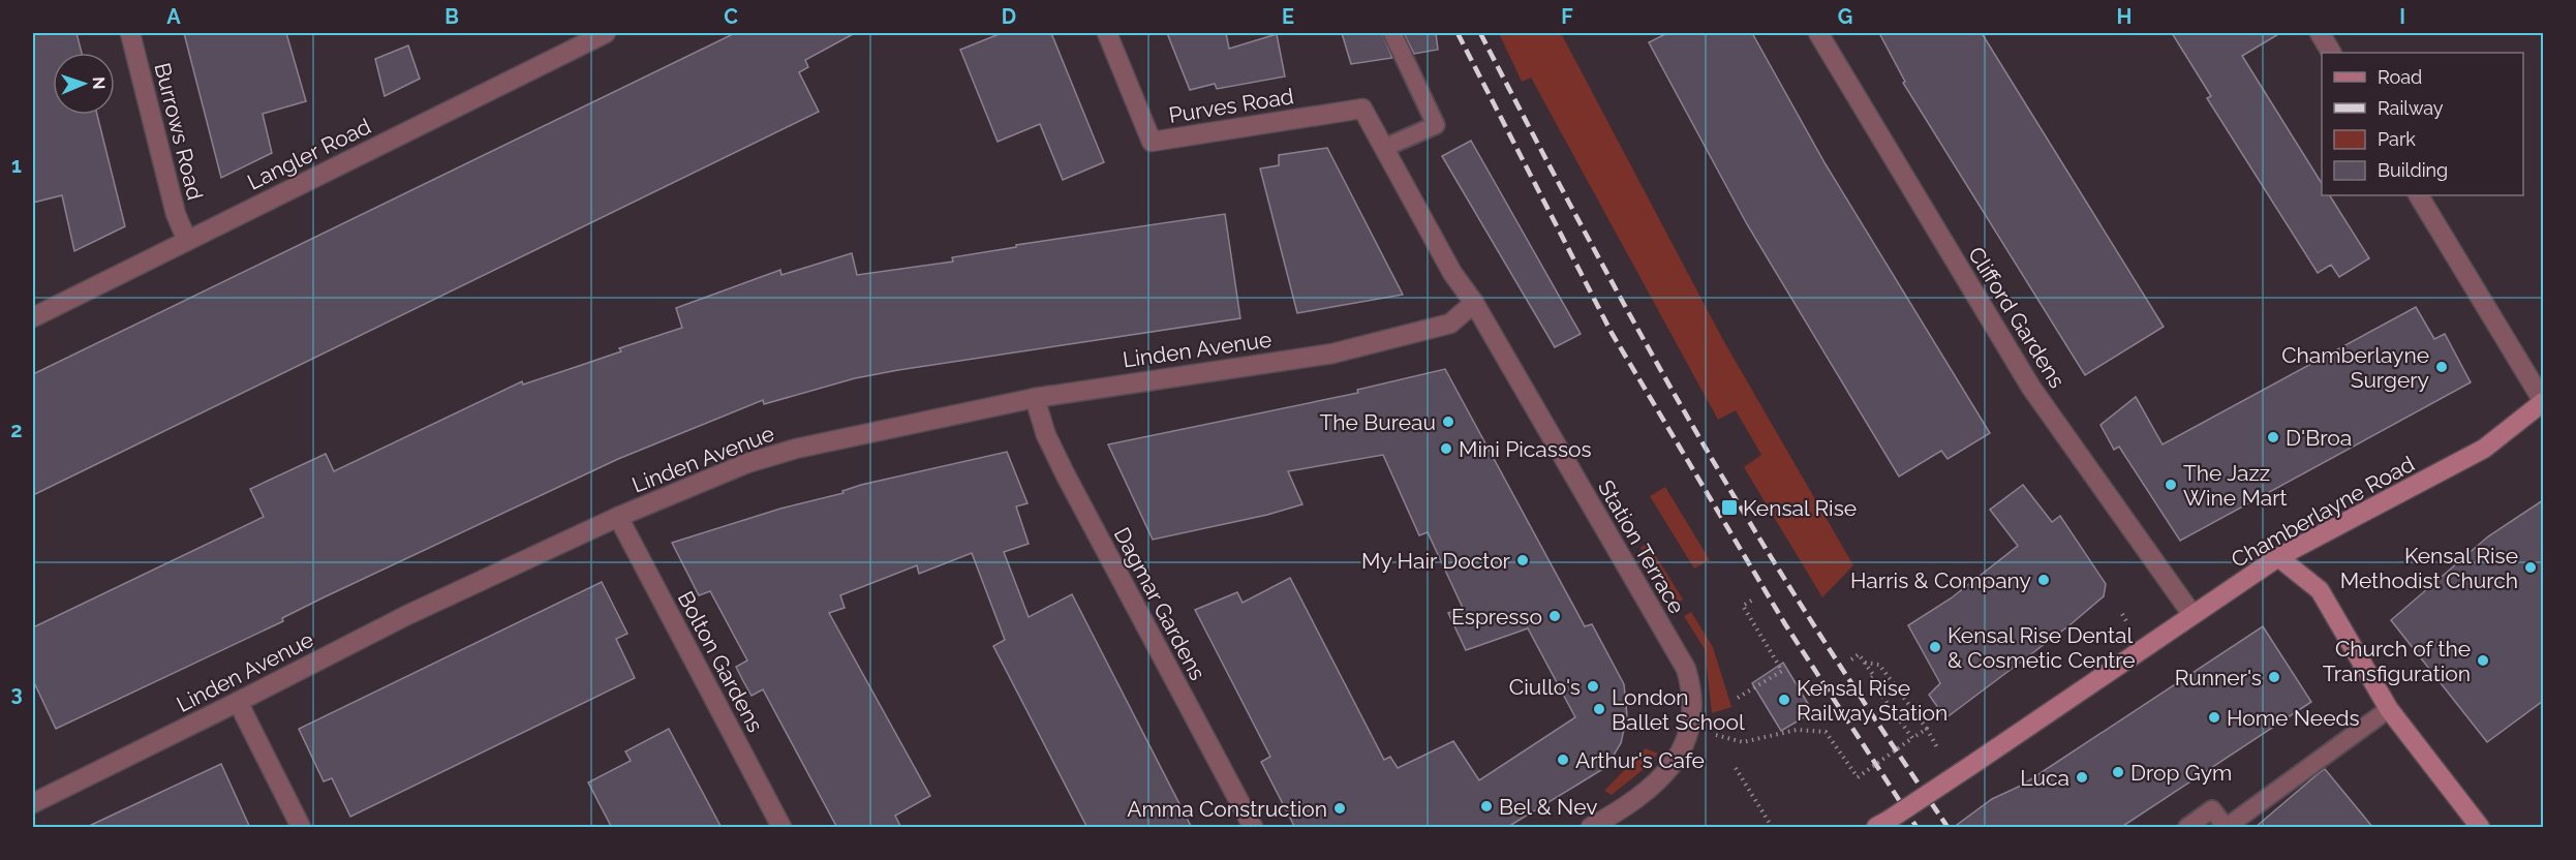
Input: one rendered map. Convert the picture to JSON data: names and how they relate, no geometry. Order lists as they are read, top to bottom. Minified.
{"streets":{"street":["Purves Road","Burrows Road","Langler Road","Clifford Gardens","Linden Avenue","Chamberlayne Road","Station Terrace","Dagmar Gardens","Bolton Gardens"]},"crossings":[["Purves Road","Station Terrace"],["Burrows Road","Langler Road"],["Clifford Gardens","Chamberlayne Road"],["Linden Avenue","Station Terrace"],["Linden Avenue","Dagmar Gardens"],["Linden Avenue","Bolton Gardens"]],"places":{"other":["Chamberlayne Surgery","The Bureau","D'Broa","Mini Picassos","The Jazz Wine Mart","My Hair Doctor","Kensal Rise Methodist Church","Harris & Company","Espresso","Kensal Rise Dental & Cosmetic Centre","Church of the Transfiguration","Runner's","Ciullo's","Kensal Rise Railway Station","London Ballet School","Home Needs","Arthur's Cafe","Drop Gym","Luca","Bel & Nev","Amma Construction"],"transit":["Kensal Rise"]},"legend":["Road","Railway","Park","Building"],"north":"right","grid":{"columns":["A","B","C","D","E","F","G","H","I"],"rows":["1","2","3"]}}
